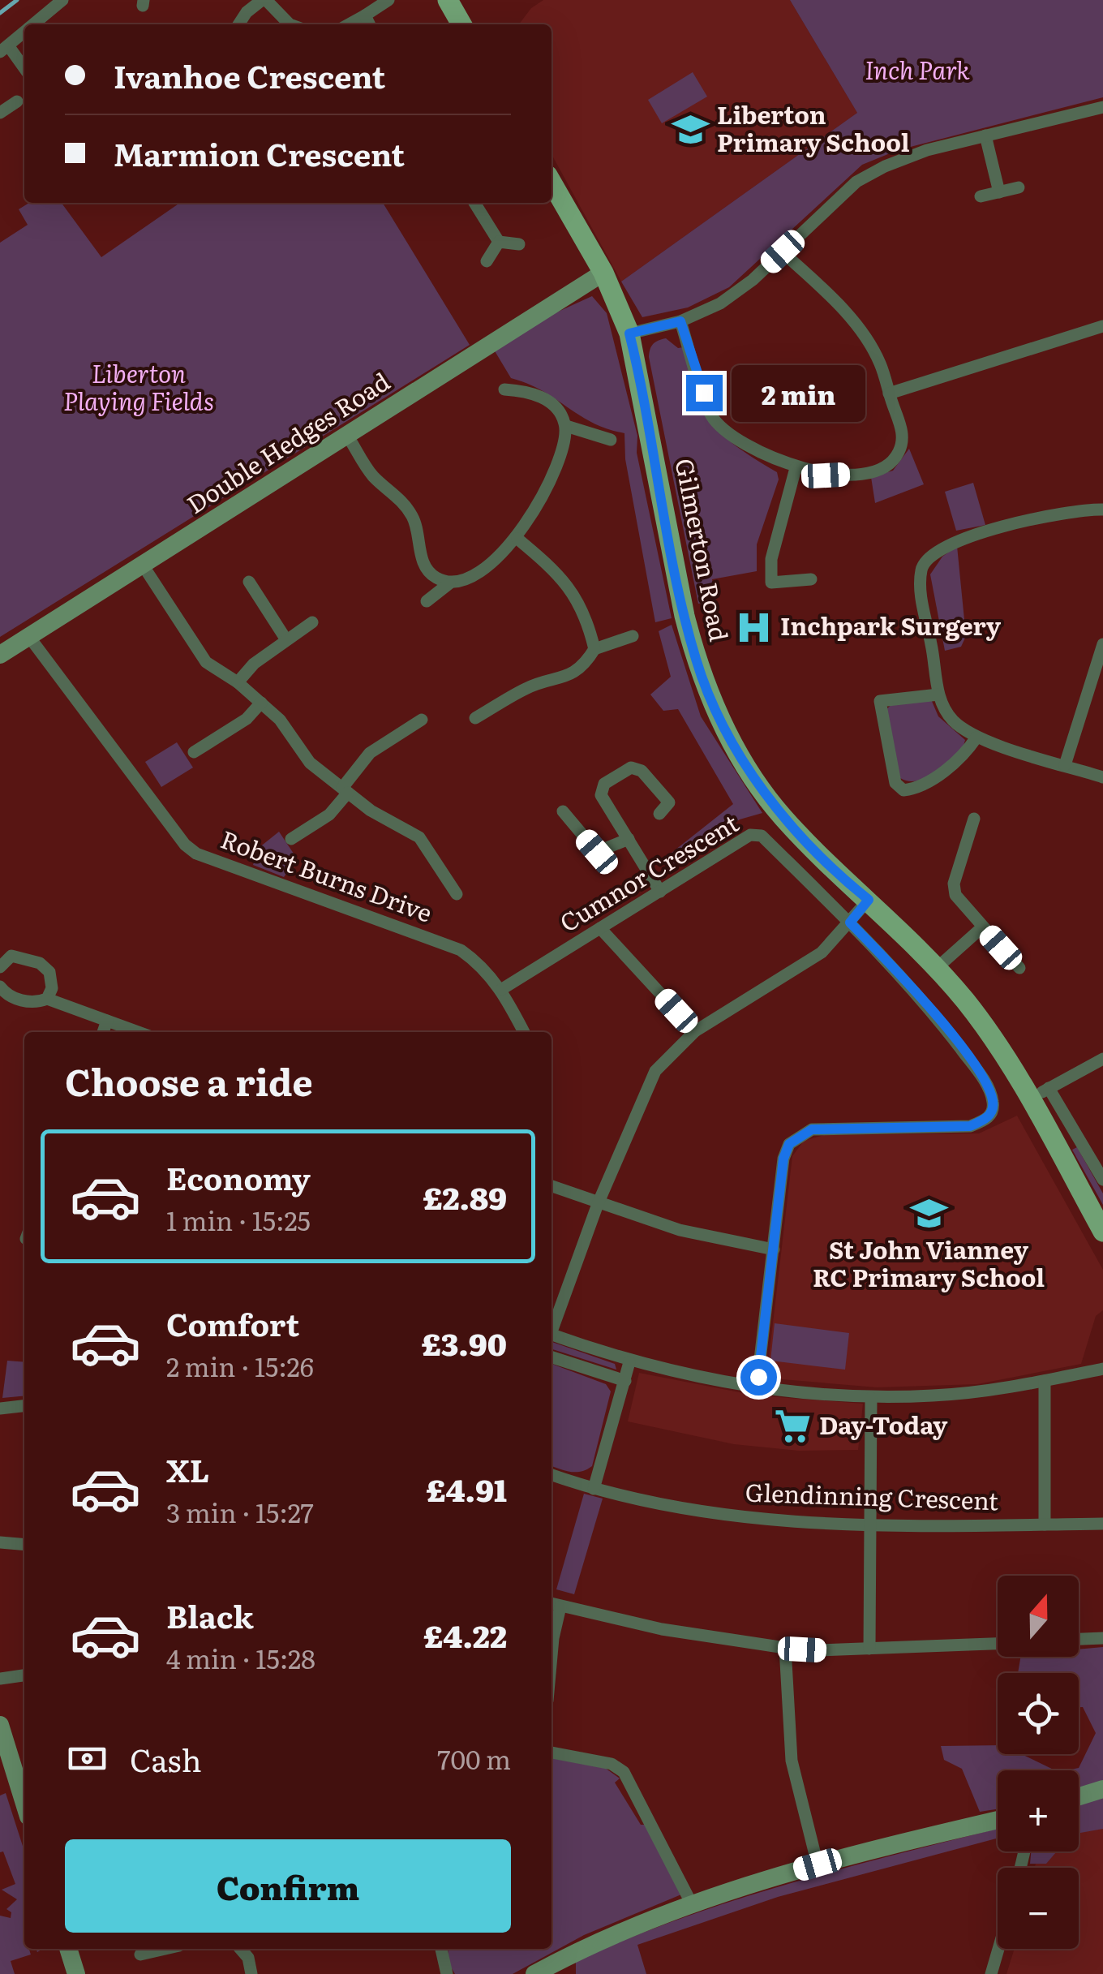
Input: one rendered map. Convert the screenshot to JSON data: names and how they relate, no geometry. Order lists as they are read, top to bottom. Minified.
{"streets":{"main road":["Gilmerton Road"],"street":["Double Hedges Road","Cumnor Crescent","Robert Burns Drive","Glendinning Crescent"]},"crossings":[["Double Hedges Road","Gilmerton Road"],["Double Hedges Road","Robert Burns Drive"],["Cumnor Crescent","Robert Burns Drive"]],"parks":["Inch Park","Liberton Playing Fields"],"places":{"school or university":["Liberton Primary School","St John Vianney RC Primary School"],"hospital":["Inchpark Surgery"],"supermarket":["Day-Today"]},"north":"top","page":{"banner":["Ivanhoe Crescent","Marmion Crescent"],"bubble":"2 min","heading":"Choose a ride","list":[{"name":"Economy","note":"1 min · 15:25","value":"£2.89"},{"name":"Comfort","note":"2 min · 15:26","value":"£3.90"},{"name":"XL","note":"3 min · 15:27","value":"£4.91"},{"name":"Black","note":"4 min · 15:28","value":"£4.22"}],"map_buttons":["+","−"],"pay":["Cash","700 m"],"buttons":"Confirm"}}
